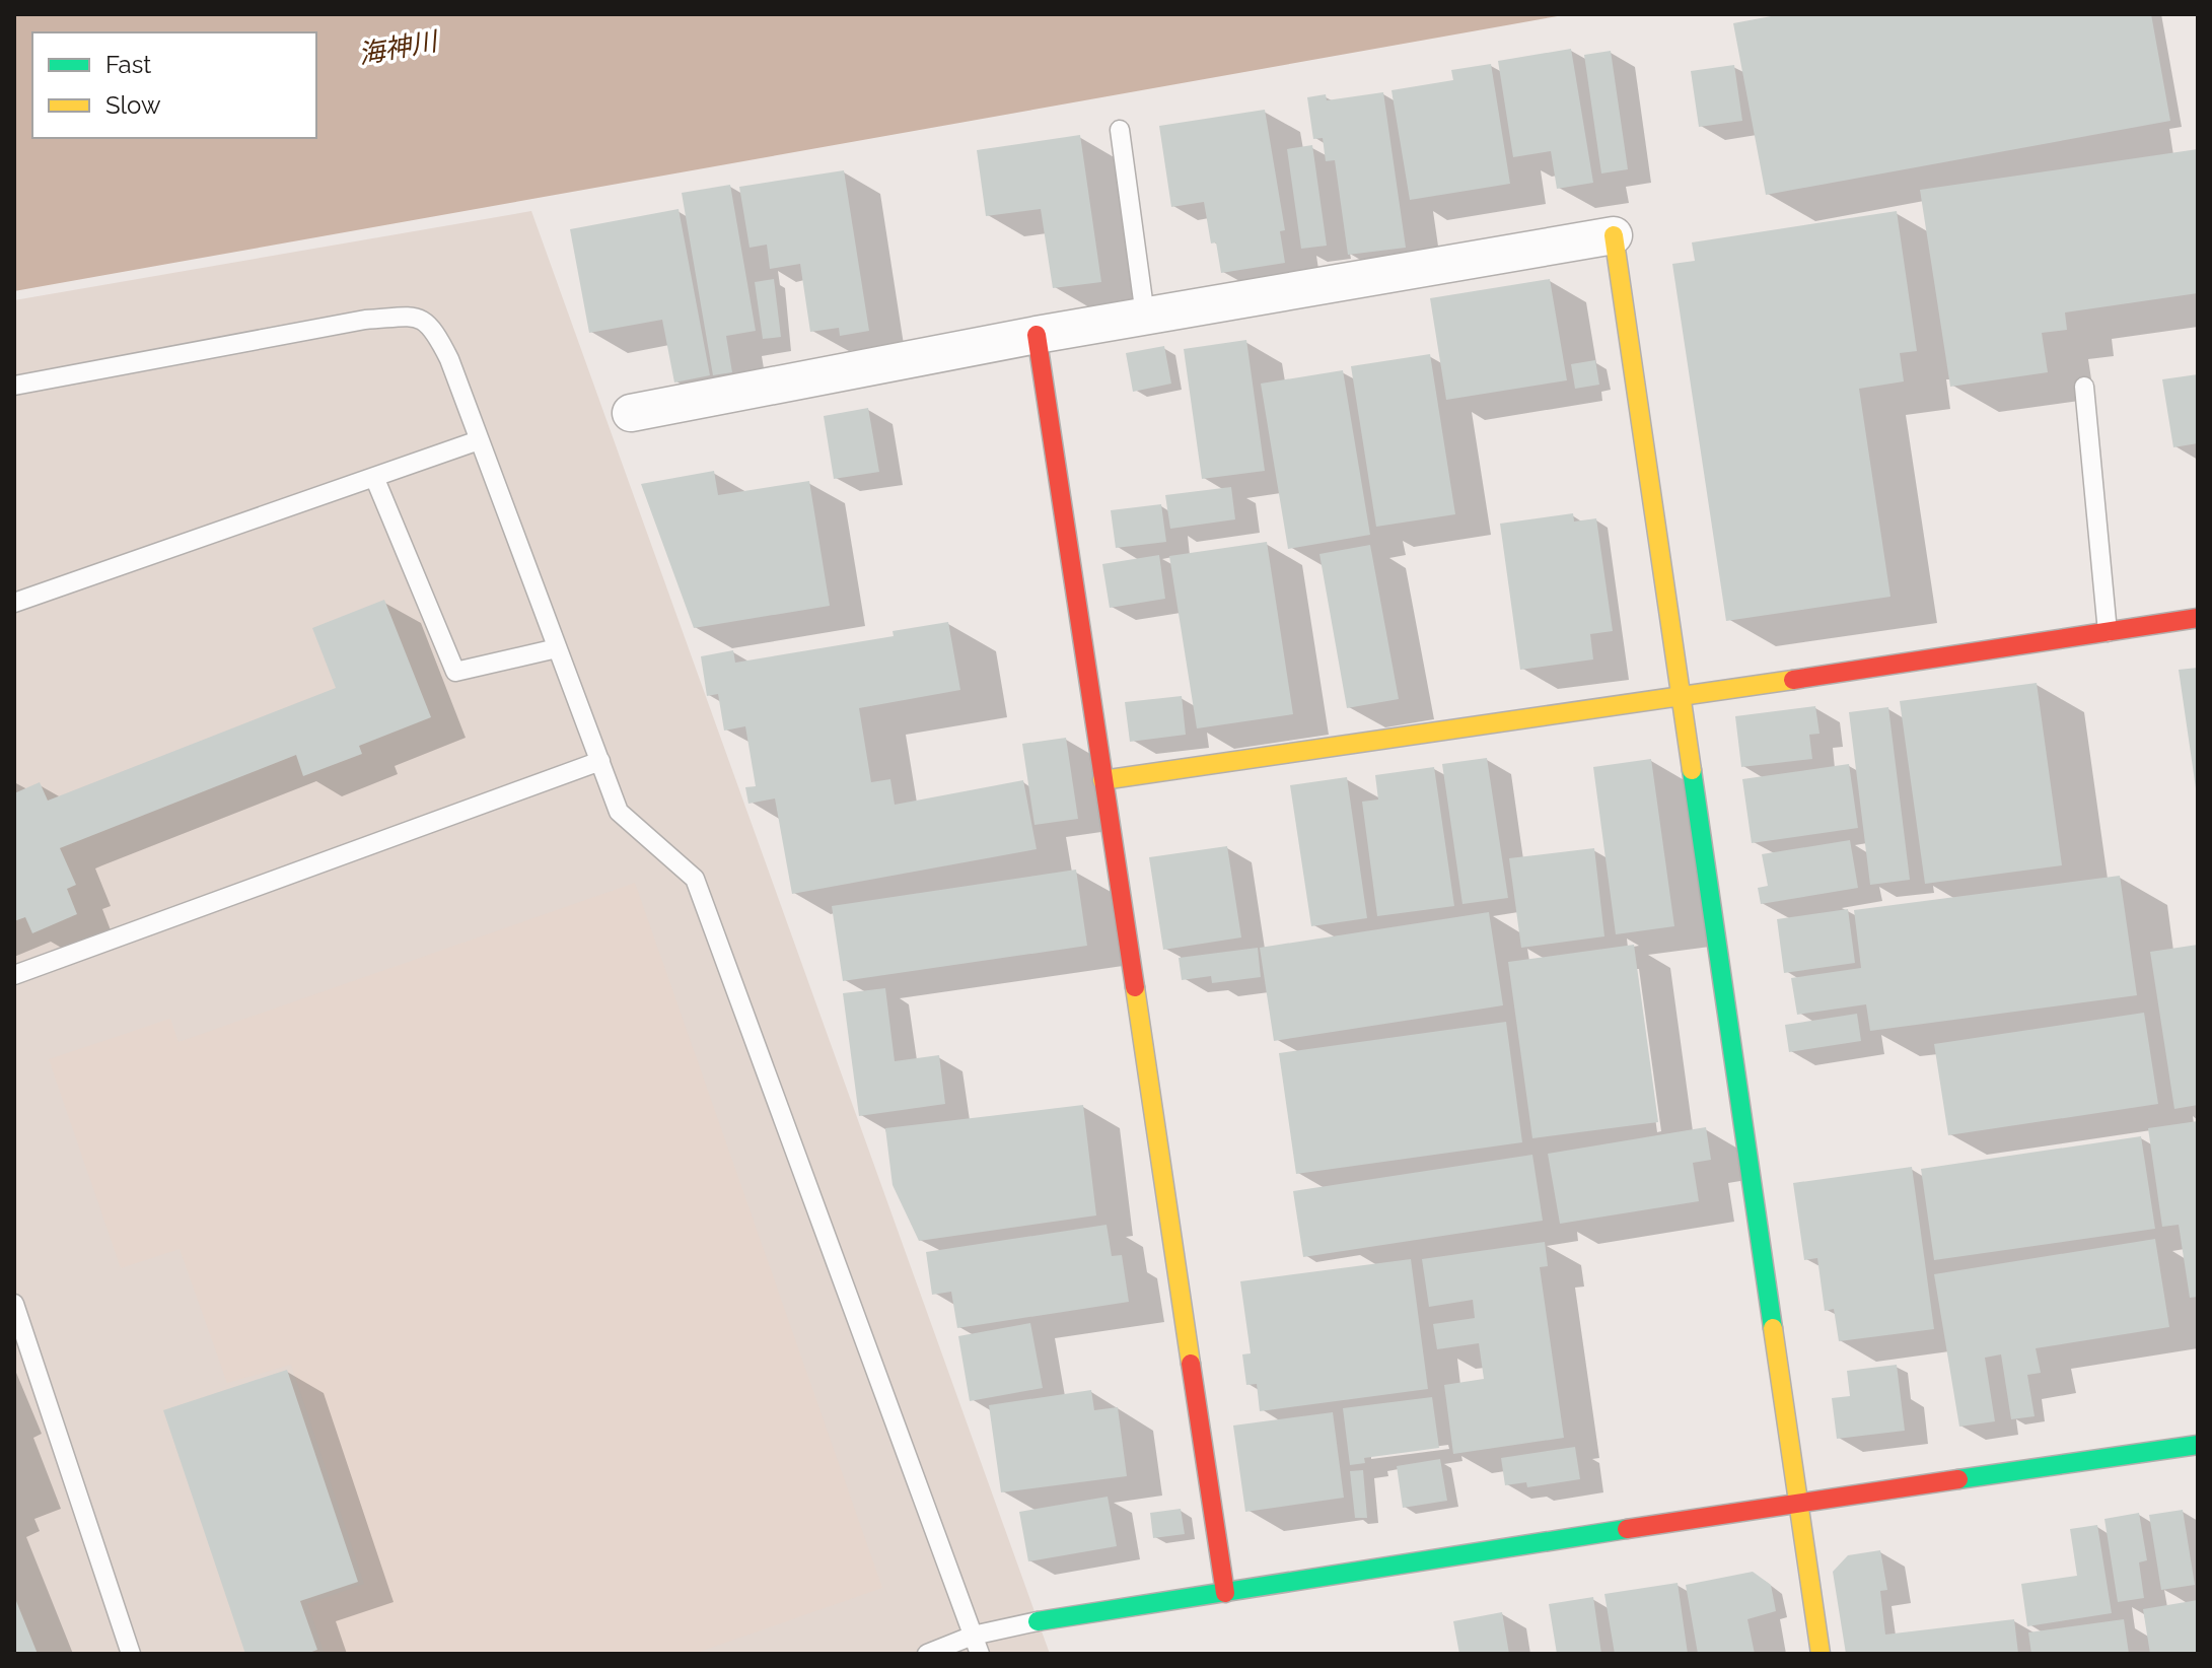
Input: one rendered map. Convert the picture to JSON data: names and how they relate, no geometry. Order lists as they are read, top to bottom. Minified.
{"water":["海神川"],"legend":["Fast","Slow"]}
